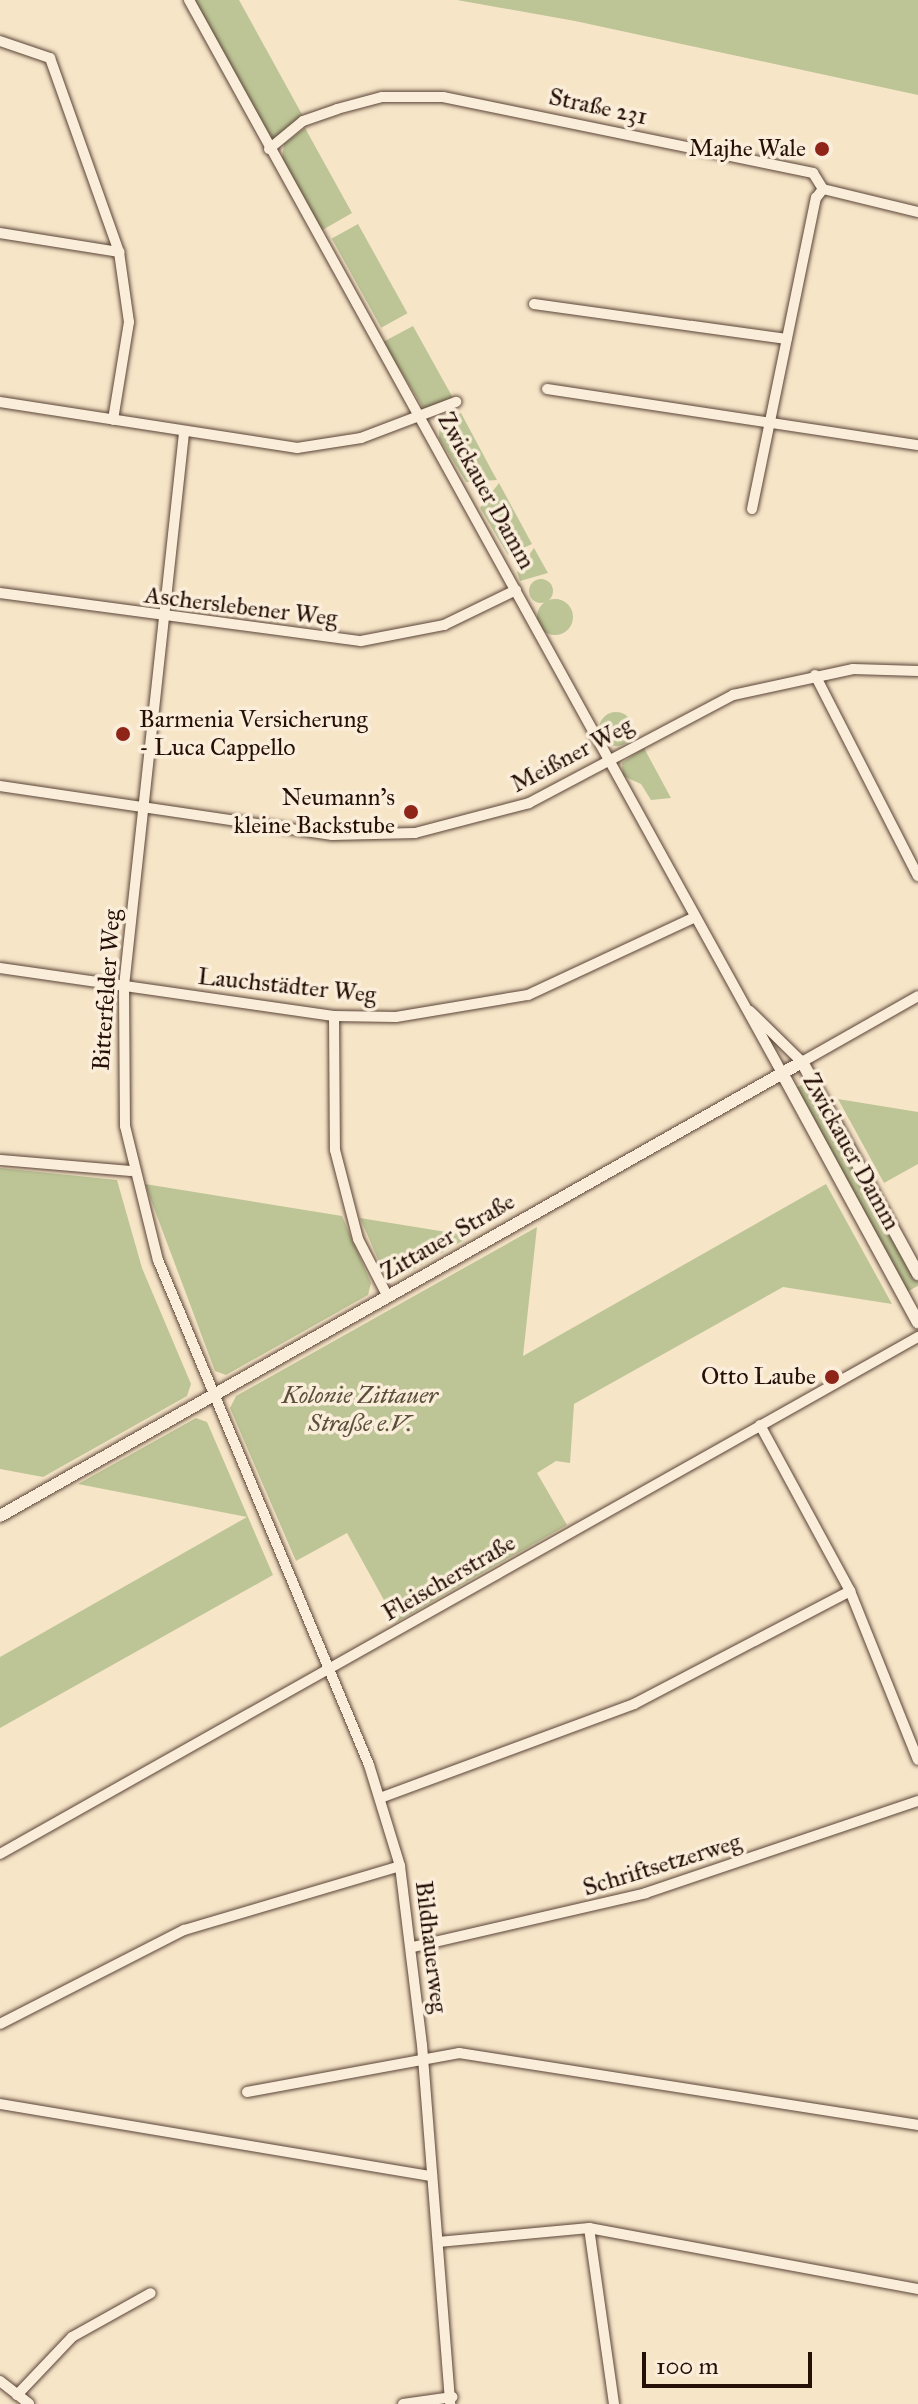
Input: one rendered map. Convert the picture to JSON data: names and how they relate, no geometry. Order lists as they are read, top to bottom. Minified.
{"streets":{"street":["Straße 231","Zwickauer Damm","Ascherslebener Weg","Meißner Weg","Lauchstädter Weg","Bitterfelder Weg","Zittauer Straße","Fleischerstraße","Schriftsetzerweg","Bildhauerweg"]},"crossings":[["Straße 231","Zwickauer Damm"],["Zwickauer Damm","Ascherslebener Weg"],["Zwickauer Damm","Meißner Weg"],["Zwickauer Damm","Lauchstädter Weg"],["Zwickauer Damm","Zittauer Straße"],["Ascherslebener Weg","Bitterfelder Weg"],["Meißner Weg","Bitterfelder Weg"],["Lauchstädter Weg","Bitterfelder Weg"],["Bitterfelder Weg","Zittauer Straße"],["Bitterfelder Weg","Bildhauerweg"],["Fleischerstraße","Bildhauerweg"],["Schriftsetzerweg","Bildhauerweg"]],"parks":["Kolonie Zittauer Straße e.V."],"places":["Majhe Wale","Barmenia Versicherung - Luca Cappello","Neumann's kleine Backstube","Otto Laube"],"scale_bar":"100 m"}
